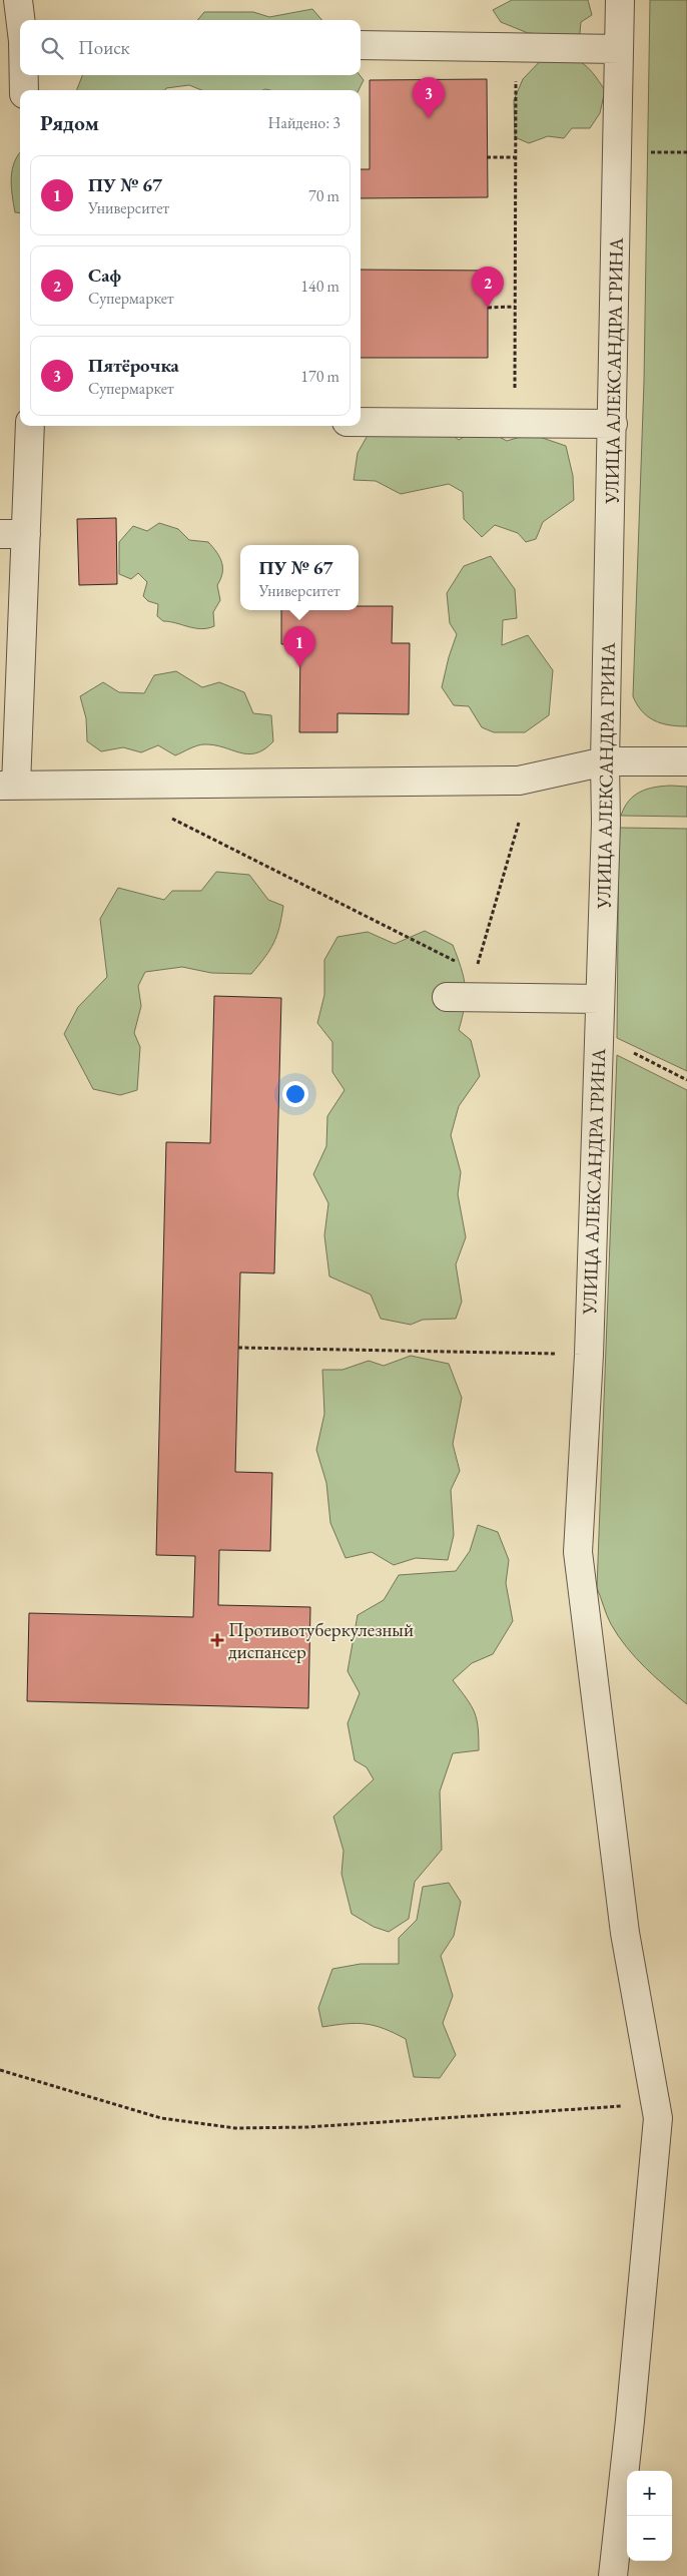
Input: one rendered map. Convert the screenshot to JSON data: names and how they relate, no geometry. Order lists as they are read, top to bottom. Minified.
{"streets":{"street":["УЛИЦА АЛЕКСАНДРА ГРИНА"]},"places":{"health":["Противотуберкулезный диспансер"]},"page":{"search":"Поиск","pins":["3","2","1"],"heading":["Рядом","Найдено: 3"],"list":[{"mark":"1","name":"ПУ № 67","note":"Университет","value":"70 m"},{"mark":"2","name":"Саф","note":"Супермаркет","value":"140 m"},{"mark":"3","name":"Пятёрочка","note":"Супермаркет","value":"170 m"}],"popup":["ПУ № 67","Университет"],"map_buttons":["+","−"]}}
